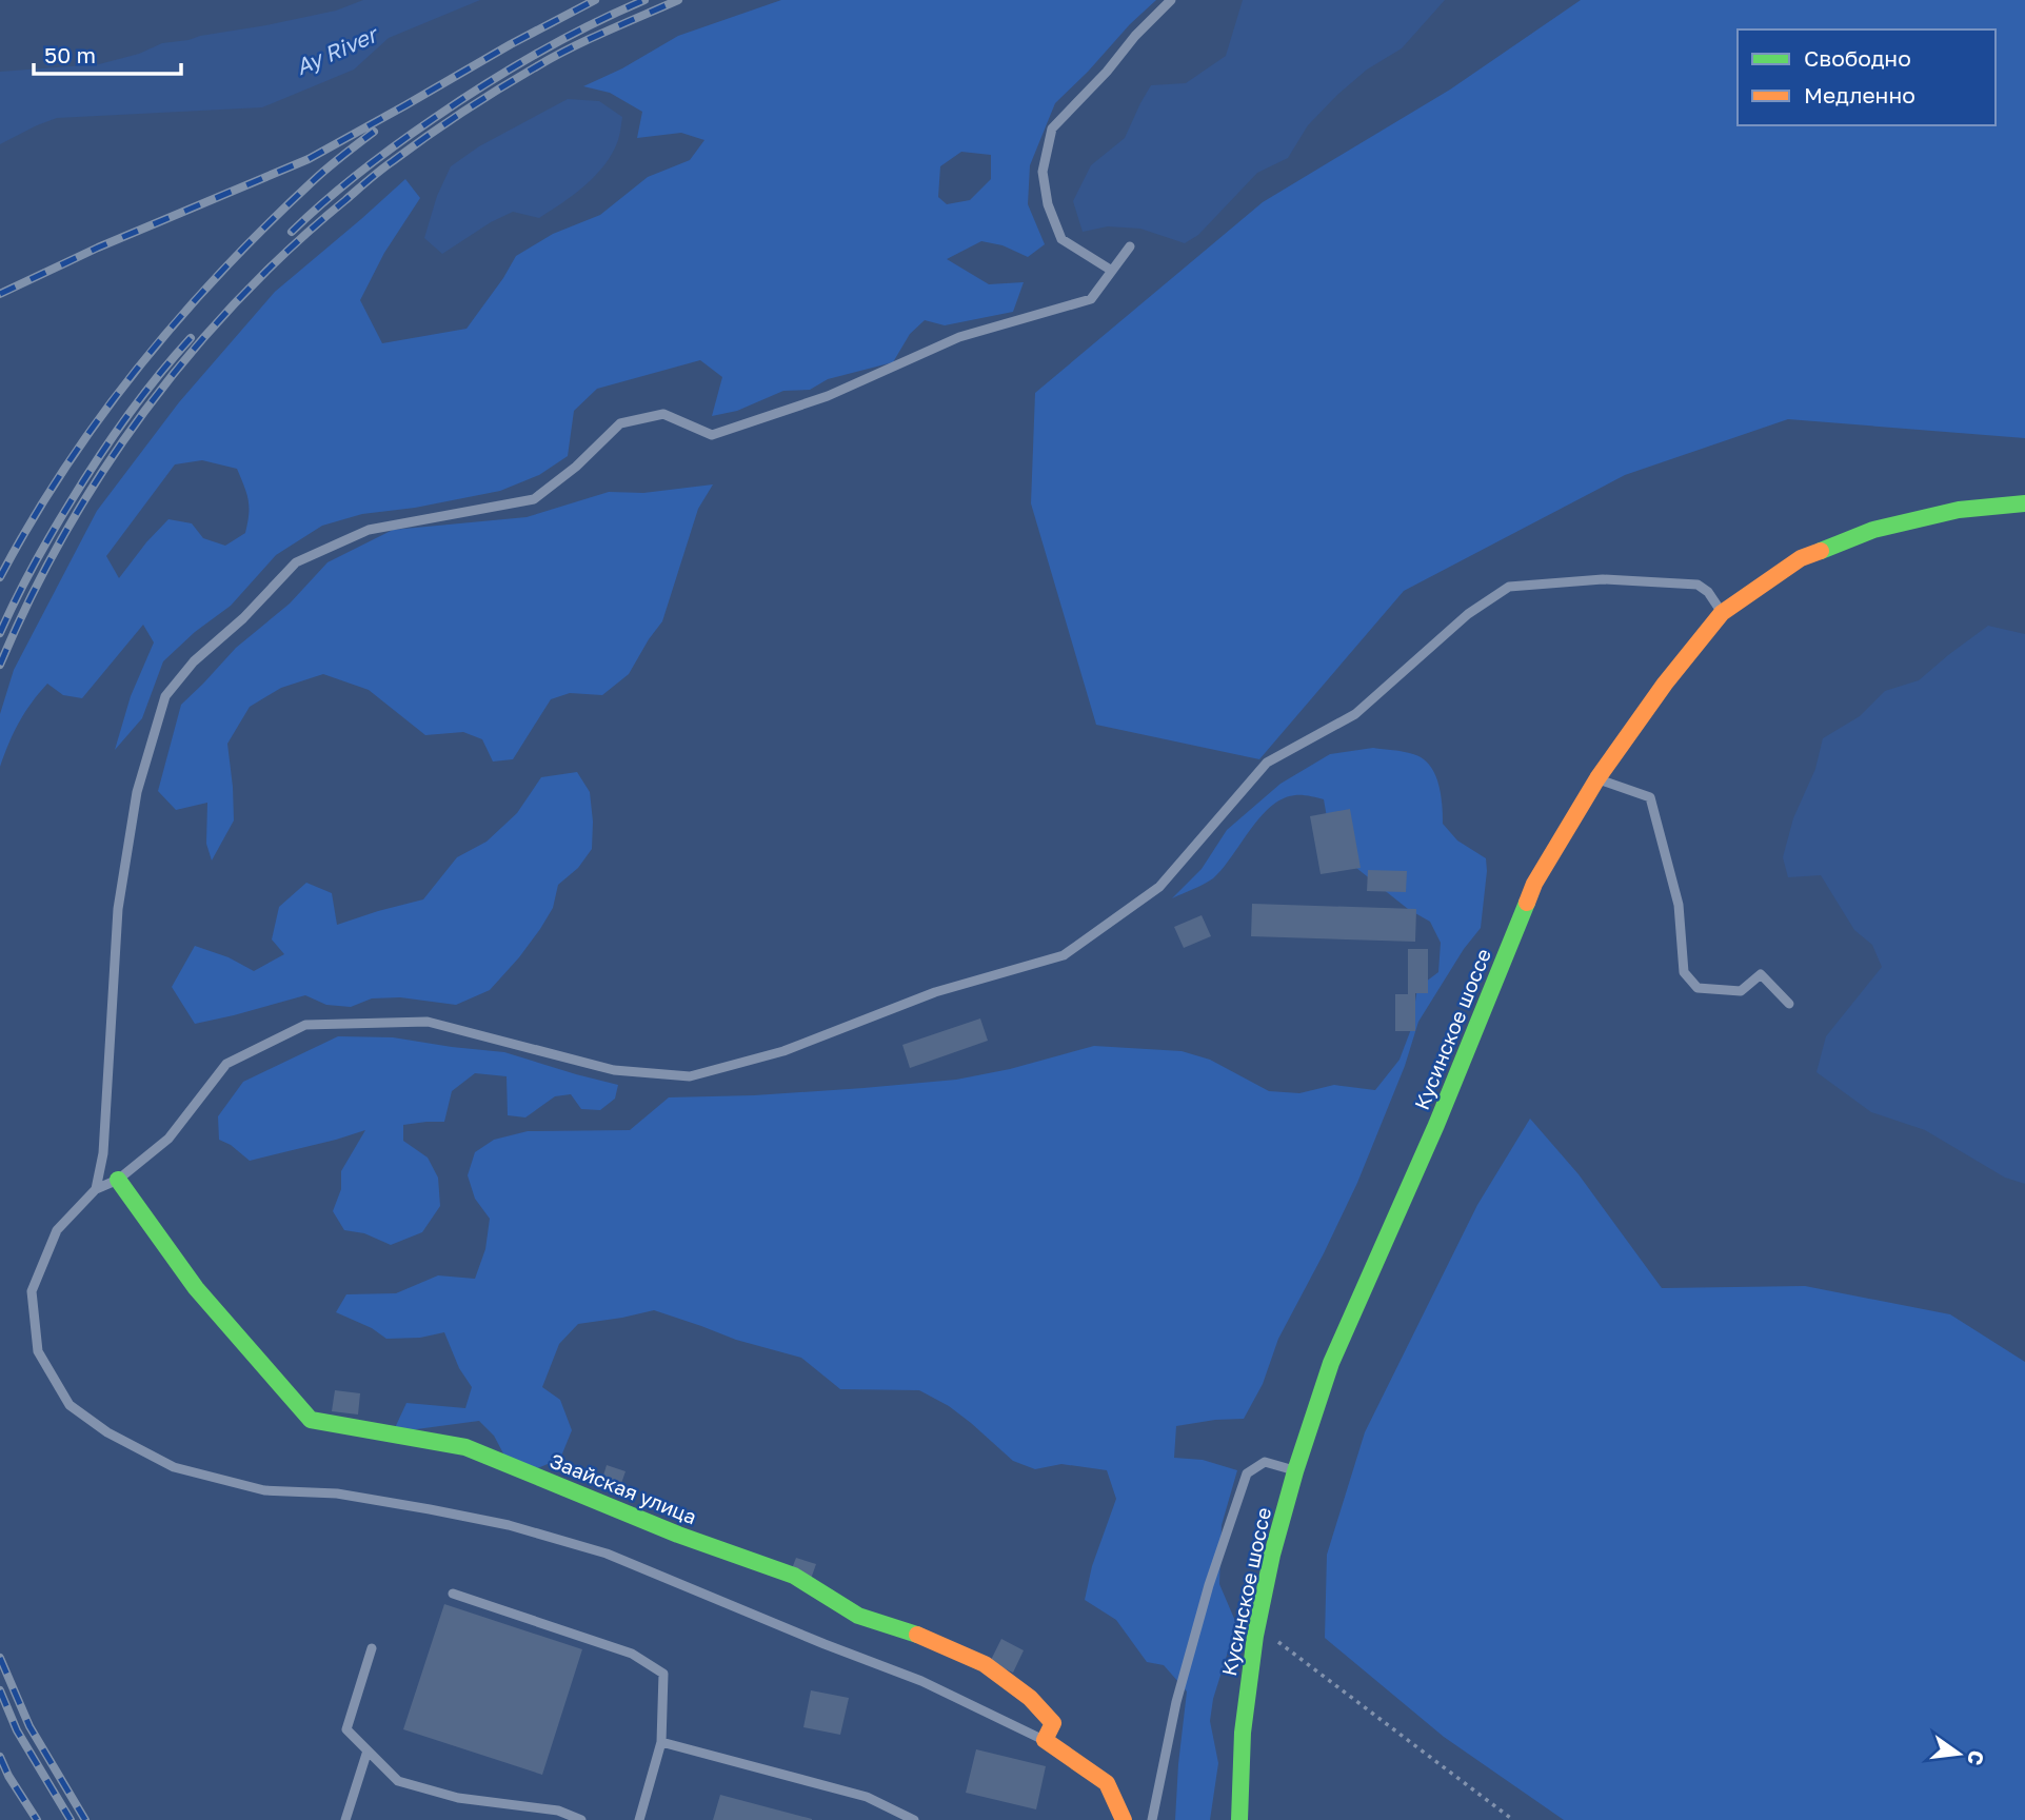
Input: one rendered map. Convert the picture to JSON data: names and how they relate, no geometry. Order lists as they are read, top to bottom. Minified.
{"streets":{"main road":["Кусинское шоссе","Заайская улица"]},"water":["Ay River"],"legend":["Свободно","Медленно"],"scale_bar":"50 m","north":"right"}
